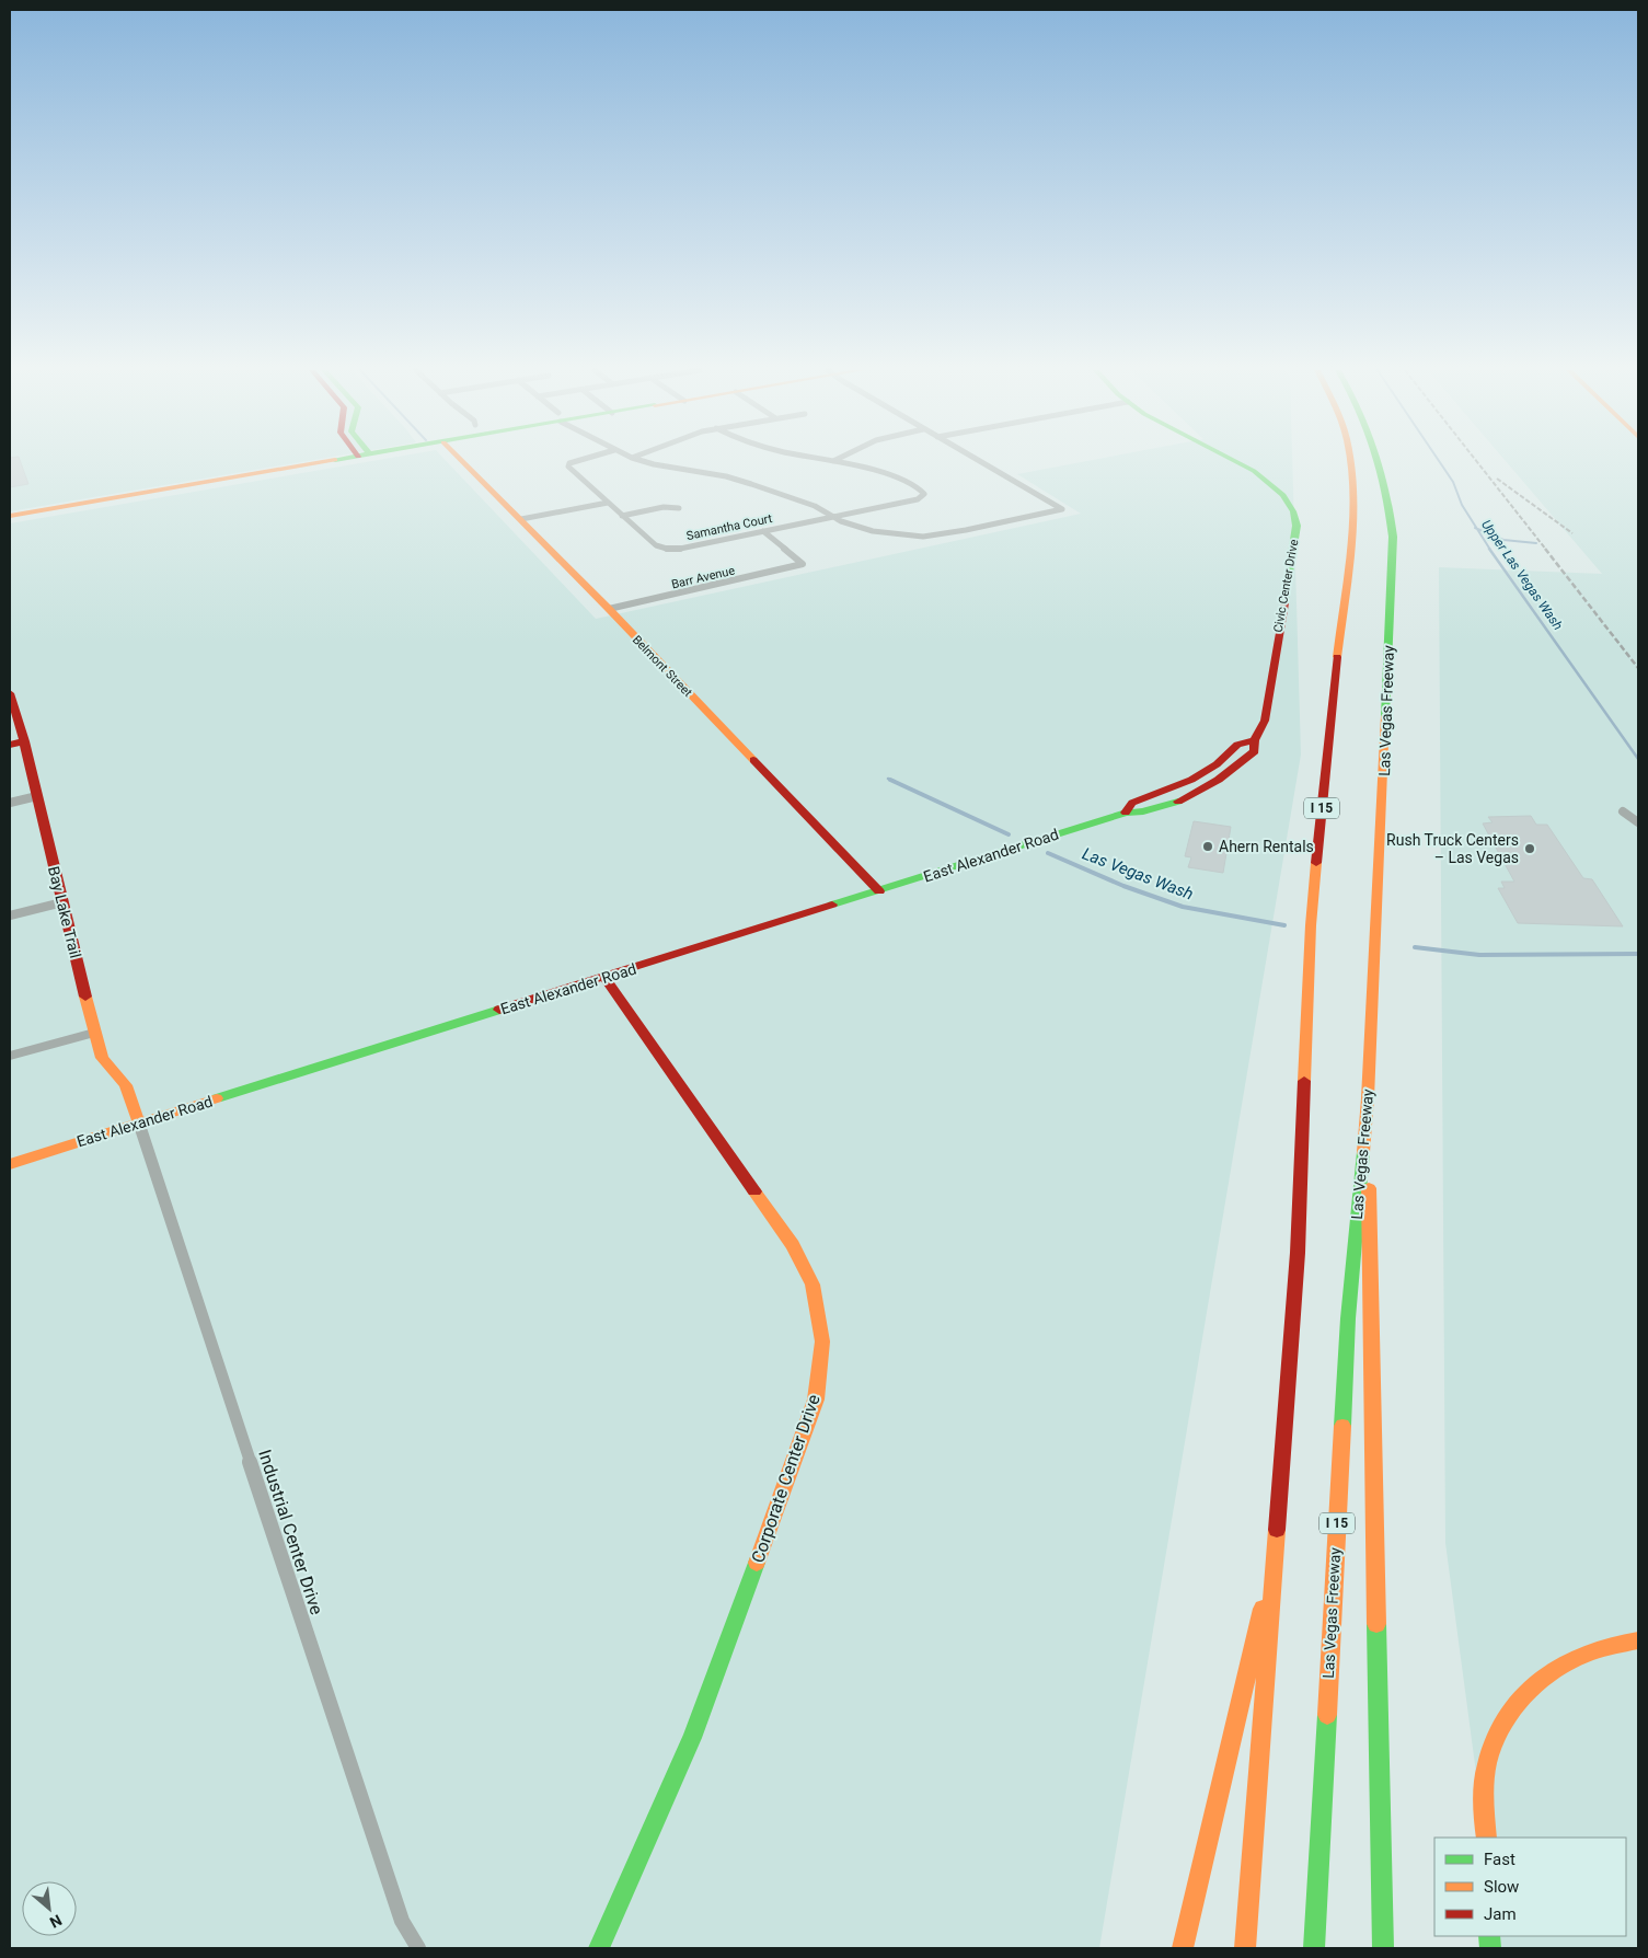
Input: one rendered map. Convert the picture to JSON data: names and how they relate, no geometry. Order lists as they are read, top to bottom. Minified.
{"streets":{"main road":["Civic Center Drive","Belmont Street","Las Vegas Freeway","I 15","East Alexander Road","Bay Lake Trail","Corporate Center Drive"],"street":["Samantha Court","Barr Avenue","Industrial Center Drive"]},"crossings":[["Barr Avenue","Belmont Street"],["Civic Center Drive","East Alexander Road"],["Belmont Street","East Alexander Road"],["East Alexander Road","Bay Lake Trail"],["East Alexander Road","Corporate Center Drive"],["East Alexander Road","Industrial Center Drive"],["Bay Lake Trail","Industrial Center Drive"]],"water":["Upper Las Vegas Wash","Las Vegas Wash"],"places":["Ahern Rentals","Rush Truck Centers – Las Vegas"],"legend":["Fast","Slow","Jam"],"north":"bottom right"}
